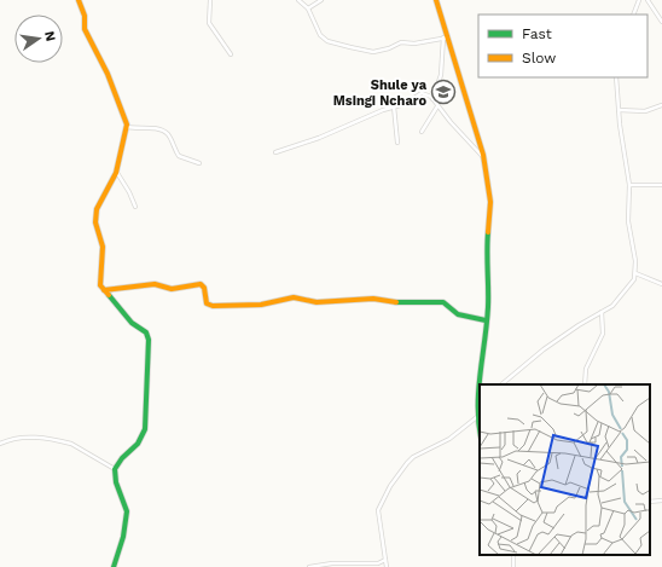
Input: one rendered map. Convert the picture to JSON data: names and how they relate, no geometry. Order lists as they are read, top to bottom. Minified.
{"places":{"school or university":["Shule ya Msingi Ncharo"]},"legend":["Fast","Slow"],"north":"right"}
